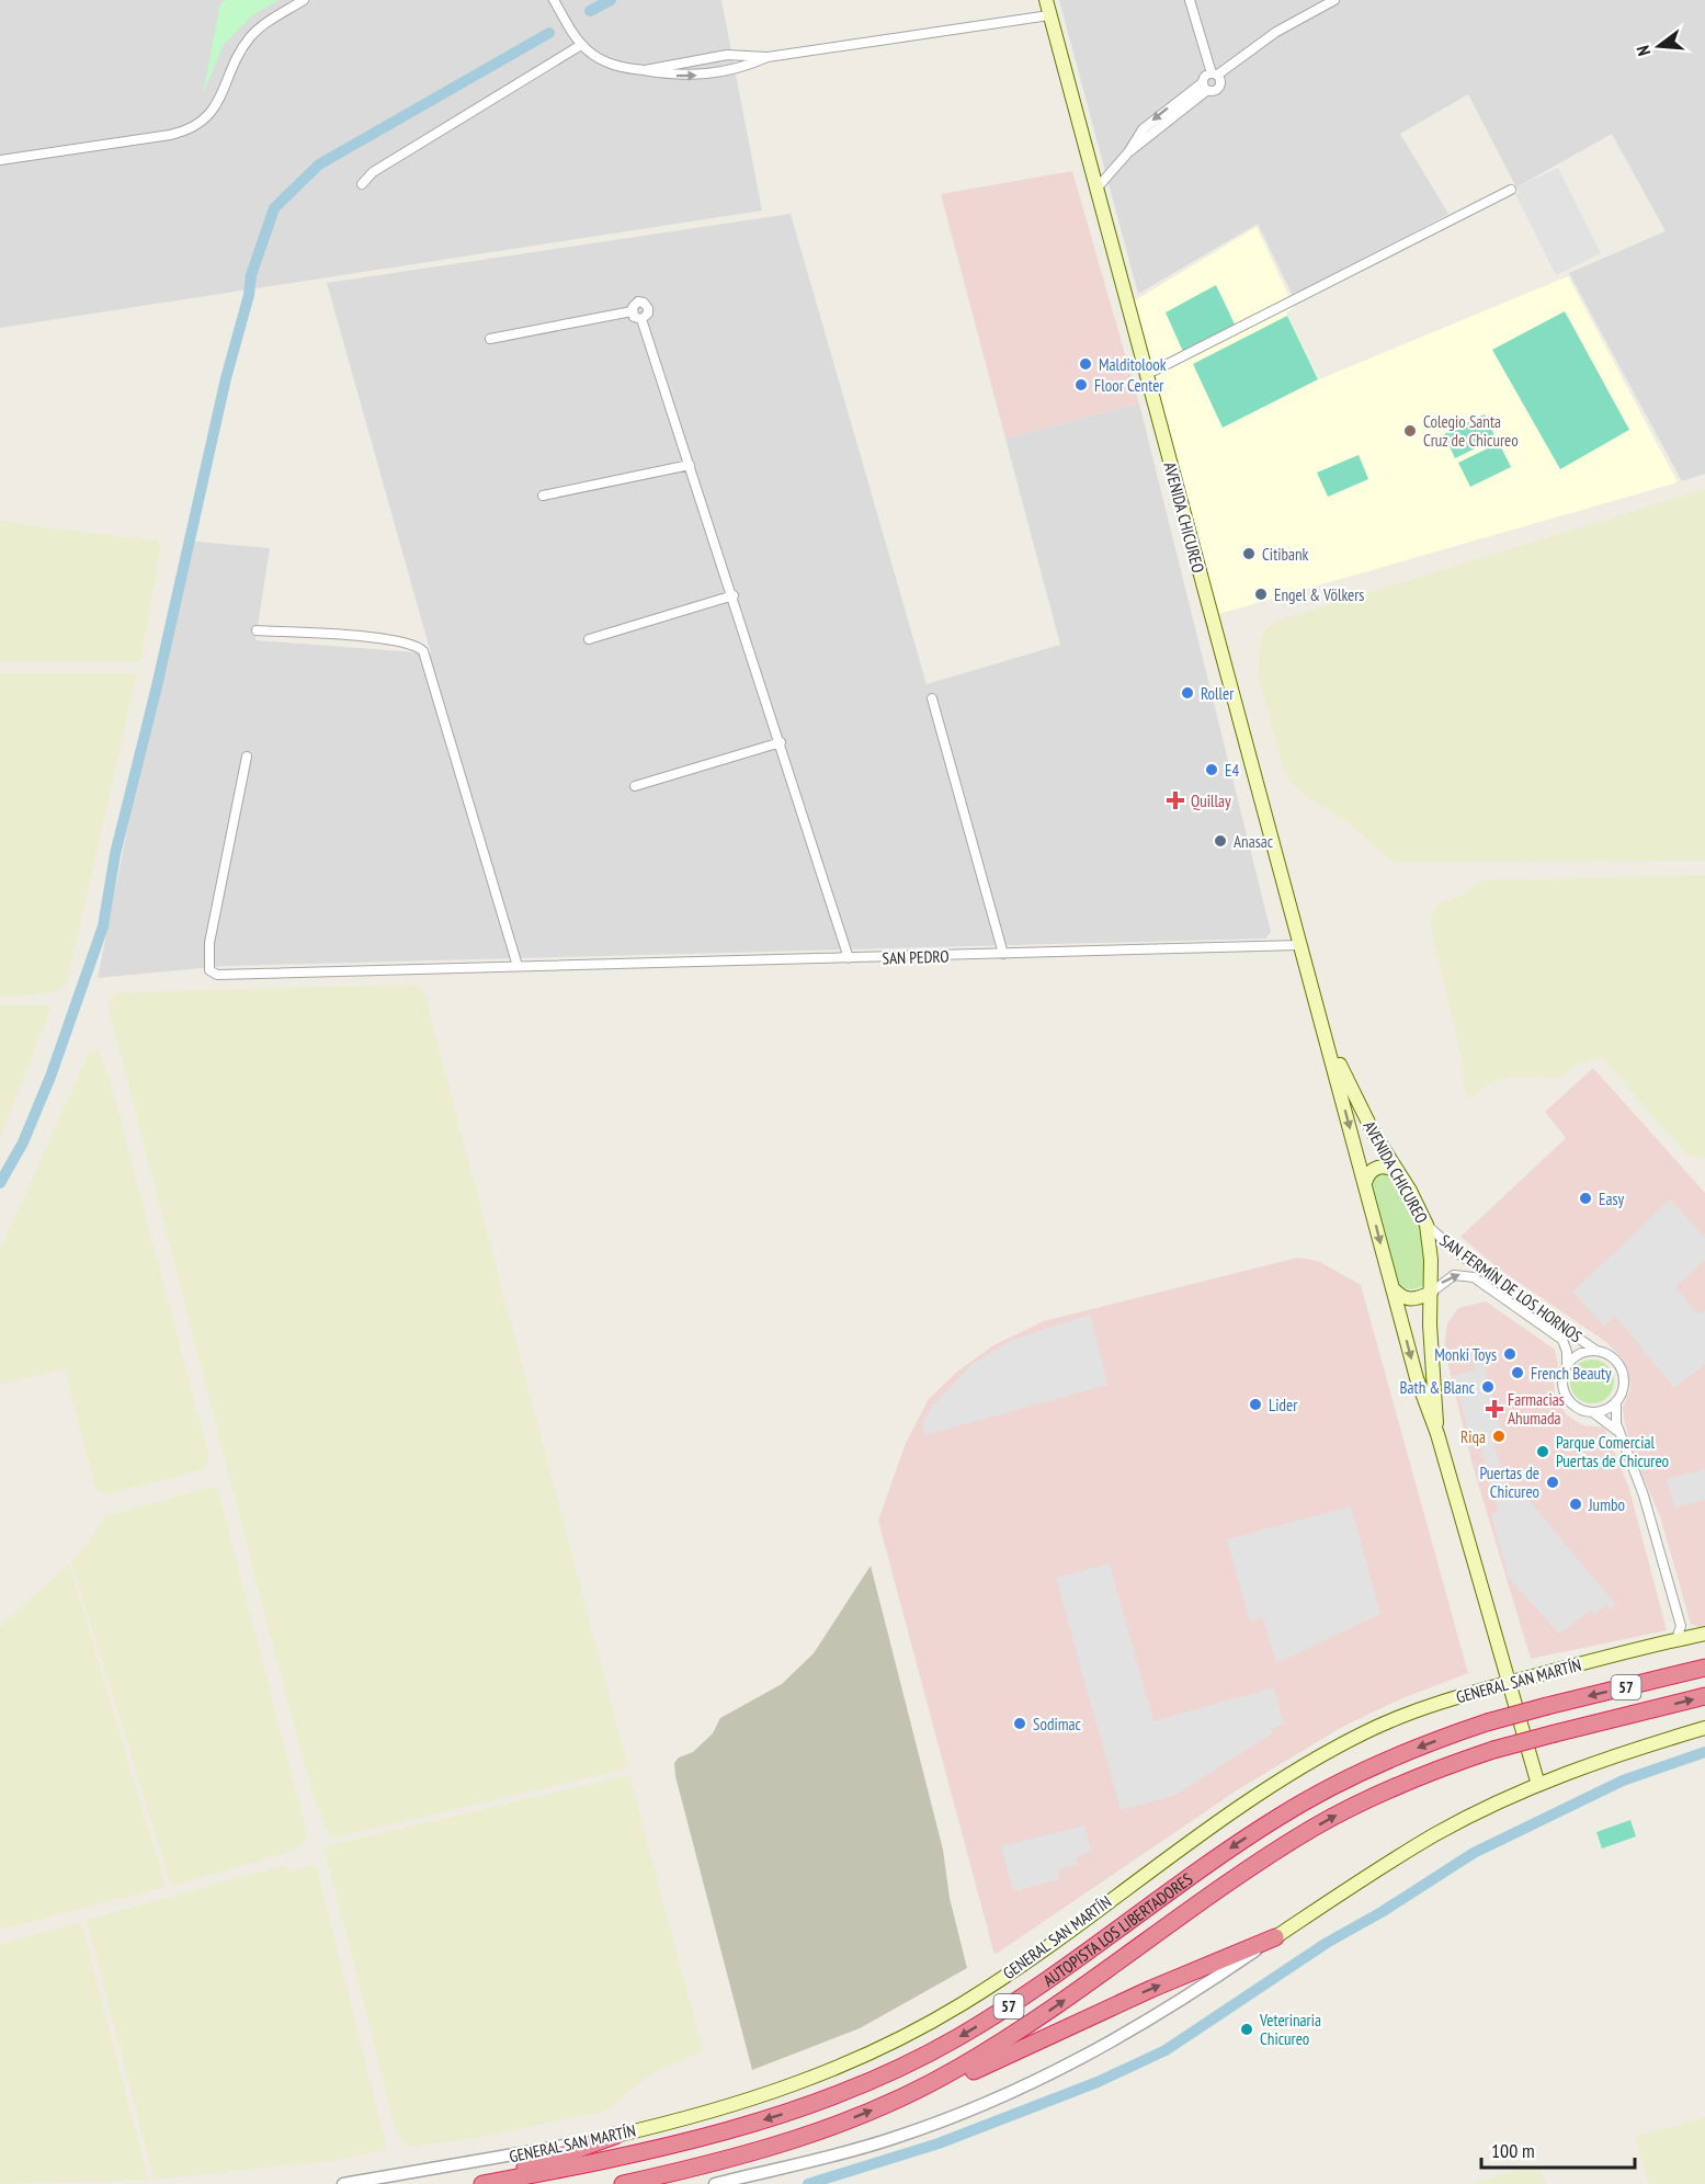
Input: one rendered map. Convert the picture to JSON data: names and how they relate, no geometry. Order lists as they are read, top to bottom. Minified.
{"streets":{"highway":["57","AUTOPISTA LOS LIBERTADORES"],"main road":["AVENIDA CHICUREO","GENERAL SAN MARTÍN"],"street":["SAN PEDRO","SAN FERMÍN DE LOS HORNOS"]},"crossings":[["AVENIDA CHICUREO","SAN PEDRO"],["AVENIDA CHICUREO","SAN FERMÍN DE LOS HORNOS"],["AVENIDA CHICUREO","GENERAL SAN MARTÍN"]],"places":{"other":["Malditolook","Floor Center","Colegio Santa Cruz de Chicureo","Citibank","Engel & Völkers","Roller","E4","Anasac","Easy","Monki Toys","French Beauty","Bath & Blanc","Lider","Riqa","Parque Comercial Puertas de Chicureo","Puertas de Chicureo","Jumbo","Sodimac","Veterinaria Chicureo"],"health":["Quillay","Farmacias Ahumada"]},"scale_bar":"100 m","north":"left"}
